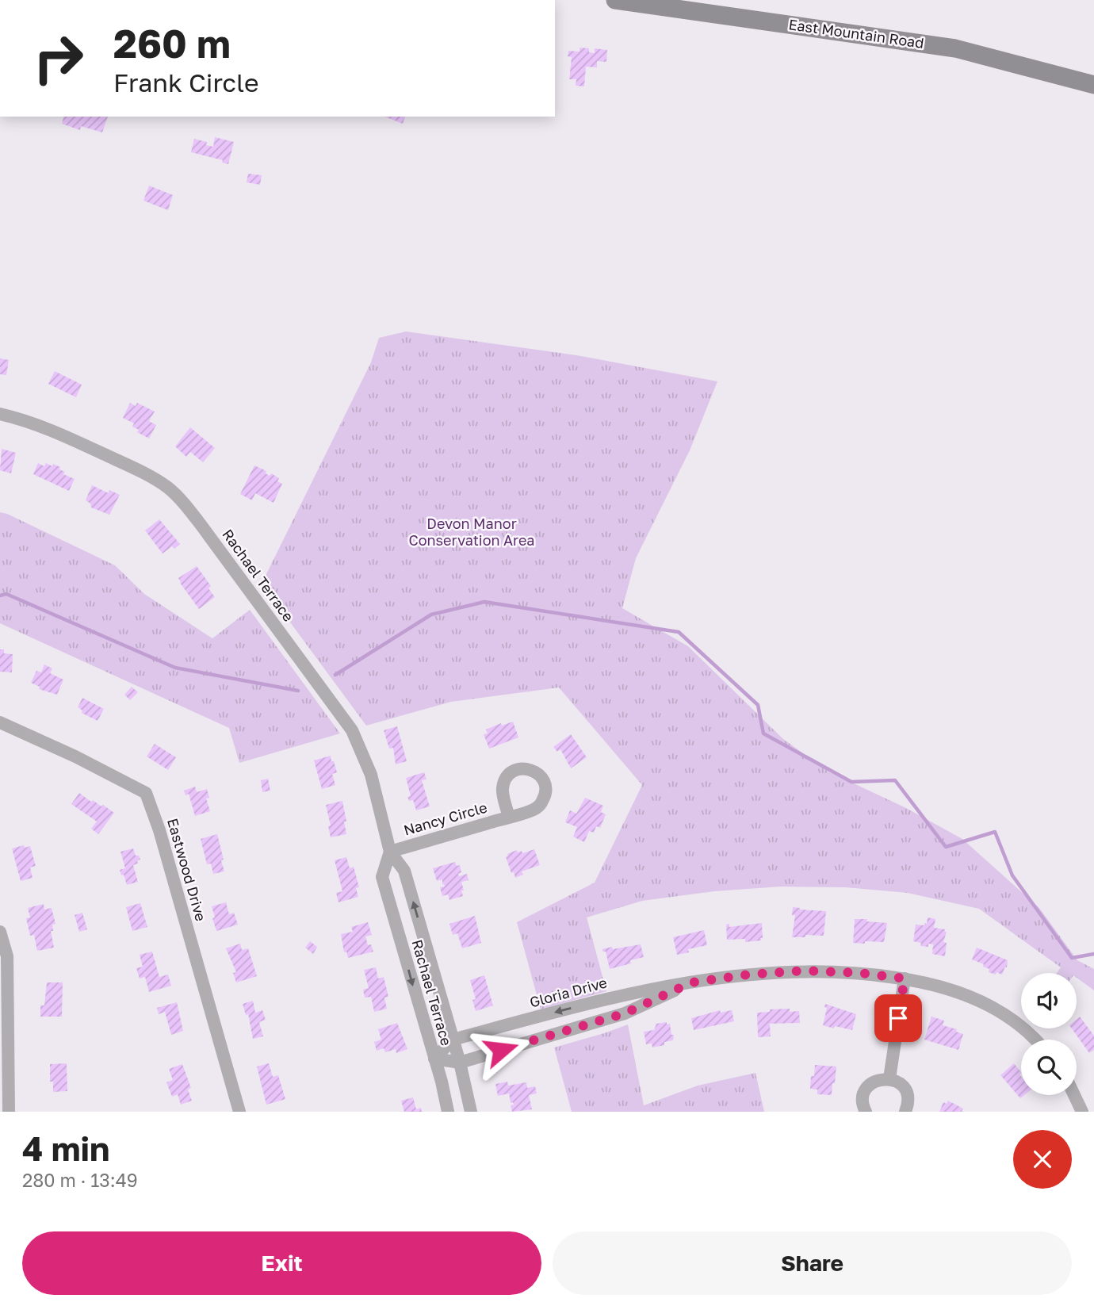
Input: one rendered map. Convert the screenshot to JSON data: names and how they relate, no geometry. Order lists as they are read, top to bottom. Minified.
{"streets":{"main road":["East Mountain Road"],"street":["Rachael Terrace","Nancy Circle","Eastwood Drive","Gloria Drive"]},"crossings":[["Rachael Terrace","Nancy Circle"],["Rachael Terrace","Gloria Drive"]],"parks":["Devon Manor Conservation Area"],"page":{"turn":["260 m","Frank Circle"],"heading":["4 min","280 m · 13:49"],"buttons":["Exit","Share"]}}
